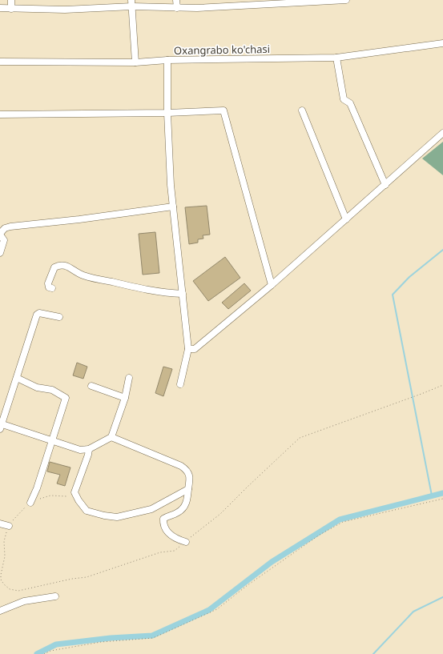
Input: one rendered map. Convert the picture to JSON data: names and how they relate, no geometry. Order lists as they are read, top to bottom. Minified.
{"streets":{"street":["Oxangrabo ko'chasi"]}}
